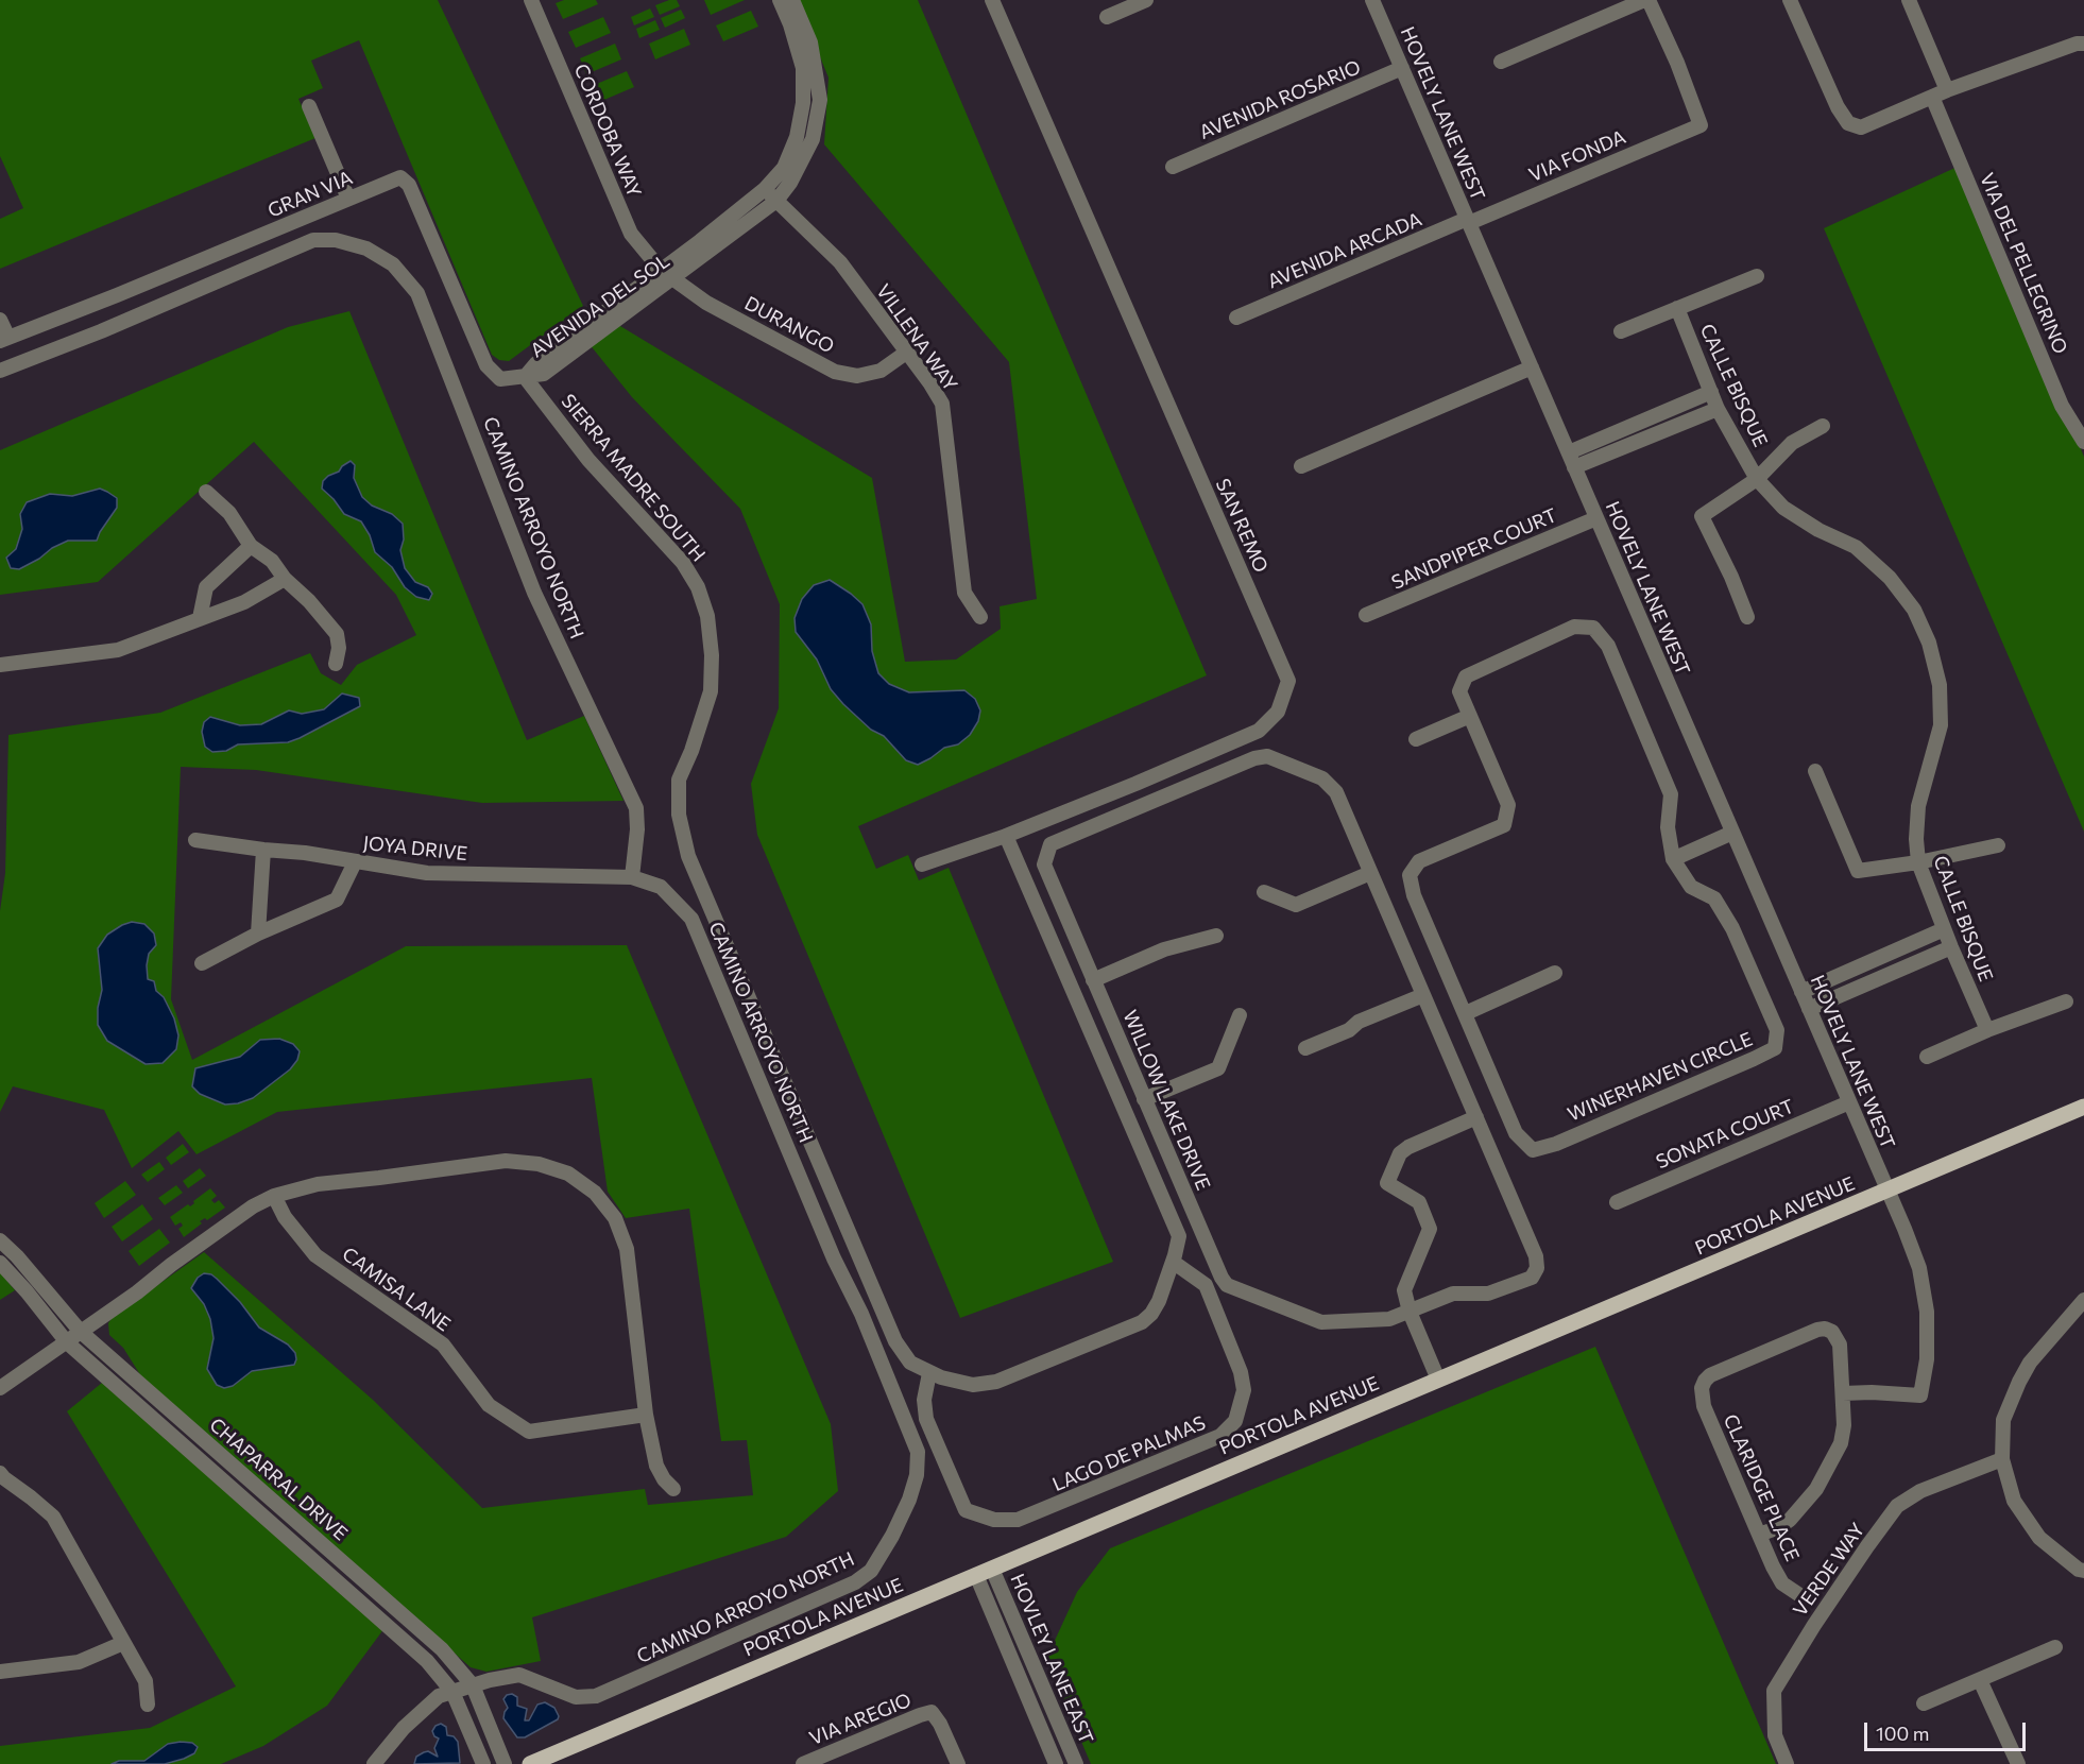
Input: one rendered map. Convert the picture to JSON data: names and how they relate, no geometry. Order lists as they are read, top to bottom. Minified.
{"streets":{"main road":["PORTOLA AVENUE"],"street":["AVENIDA ROSARIO","HOVELY LANE WEST","CORDOBA WAY","VIA FONDA","GRAN VIA","AVENIDA ARCADA","VIA DEL PELLEGRINO","AVENIDA DEL SOL","DURANGO","VILLENA WAY","CALLE BISQUE","SIERRA MADRE SOUTH","SAN REMO","CAMINO ARROYO NORTH","SANDPIPER COURT","JOYA DRIVE","WINERHAVEN CIRCLE","WILLOW LAKE DRIVE","SONATA COURT","CAMISA LANE","LAGO DE PALMAS","CHAPARRAL DRIVE","CLARIDGE PLACE","VERDE WAY","HOVLEY LANE EAST","VIA AREGIO"]},"crossings":[["AVENIDA ROSARIO","HOVELY LANE WEST"],["HOVELY LANE WEST","VIA FONDA"],["HOVELY LANE WEST","AVENIDA ARCADA"],["HOVELY LANE WEST","SANDPIPER COURT"],["HOVELY LANE WEST","SONATA COURT"],["HOVELY LANE WEST","PORTOLA AVENUE"],["HOVELY LANE WEST","CLARIDGE PLACE"],["CORDOBA WAY","AVENIDA DEL SOL"],["CORDOBA WAY","DURANGO"],["VIA FONDA","AVENIDA ARCADA"],["GRAN VIA","AVENIDA DEL SOL"],["GRAN VIA","SIERRA MADRE SOUTH"],["AVENIDA DEL SOL","DURANGO"],["AVENIDA DEL SOL","VILLENA WAY"],["AVENIDA DEL SOL","SIERRA MADRE SOUTH"],["DURANGO","VILLENA WAY"],["SIERRA MADRE SOUTH","LAGO DE PALMAS"],["CAMINO ARROYO NORTH","JOYA DRIVE"],["CAMINO ARROYO NORTH","CHAPARRAL DRIVE"],["PORTOLA AVENUE","HOVLEY LANE EAST"]],"scale_bar":"100 m"}
